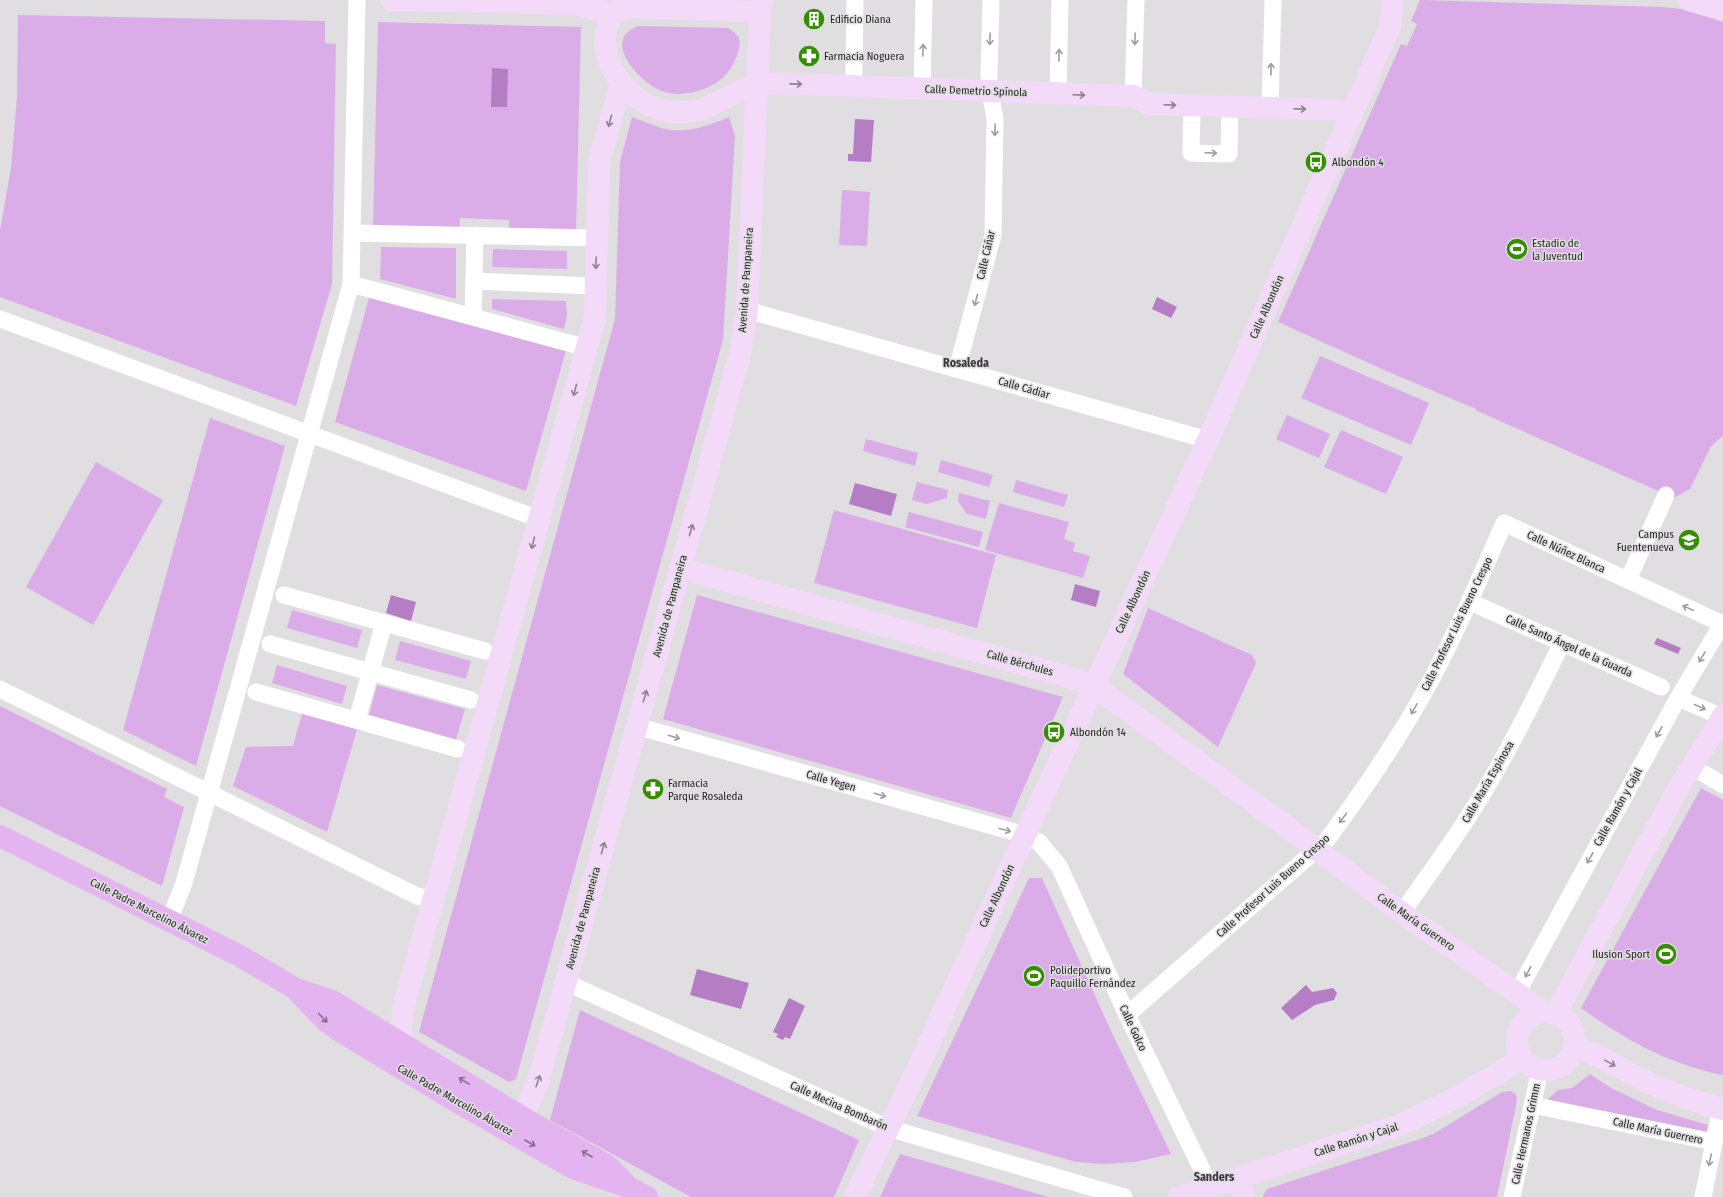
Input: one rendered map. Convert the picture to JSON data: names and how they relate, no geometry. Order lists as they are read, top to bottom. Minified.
{"streets":{"main road":["Calle Padre Marcelino Álvarez"],"street":["Calle Demetrio Spínola","Calle Cáñar","Avenida de Pampaneira","Calle Albondón","Calle Cádiar","Calle Núñez Blanca","Calle Profesor Luis Bueno Crespo","Calle Santo Ángel de la Guarda","Calle Bérchules","Calle Yegen","Calle María Espinosa","Calle Ramón y Cajal","Calle María Guerrero","Calle Golco","Calle Mecina Bombarón","Calle Hermanos Grimm"]},"crossings":[["Calle Demetrio Spínola","Calle Cáñar"],["Calle Demetrio Spínola","Avenida de Pampaneira"],["Calle Demetrio Spínola","Calle Albondón"],["Calle Cáñar","Calle Cádiar"],["Avenida de Pampaneira","Calle Cádiar"],["Avenida de Pampaneira","Calle Bérchules"],["Avenida de Pampaneira","Calle Yegen"],["Avenida de Pampaneira","Calle Padre Marcelino Álvarez"],["Avenida de Pampaneira","Calle Mecina Bombarón"],["Calle Albondón","Calle Cádiar"],["Calle Albondón","Calle Bérchules"],["Calle Albondón","Calle Yegen"],["Calle Albondón","Calle Golco"],["Calle Albondón","Calle Mecina Bombarón"],["Calle Núñez Blanca","Calle Profesor Luis Bueno Crespo"],["Calle Núñez Blanca","Calle Ramón y Cajal"],["Calle Profesor Luis Bueno Crespo","Calle Bérchules"],["Calle Profesor Luis Bueno Crespo","Calle María Guerrero"],["Calle Profesor Luis Bueno Crespo","Calle Golco"],["Calle Santo Ángel de la Guarda","Calle María Espinosa"],["Calle Bérchules","Calle María Guerrero"],["Calle Yegen","Calle Golco"],["Calle María Espinosa","Calle María Guerrero"],["Calle Ramón y Cajal","Calle María Guerrero"],["Calle Ramón y Cajal","Calle Golco"],["Calle Ramón y Cajal","Calle Hermanos Grimm"],["Calle María Guerrero","Calle Hermanos Grimm"]],"one_way":["Calle Demetrio Spínola","Calle Núñez Blanca","Calle Profesor Luis Bueno Crespo","Calle Yegen"],"districts":["Rosaleda","Sanders"],"places":{"building":["Edificio Diana"],"pharmacy":["Farmacia Noguera","Farmacia Parque Rosaleda"],"bus stop":["Albondón 4","Albondón 14"],"sports":["Estadio de la Juventud","Ilusion Sport","Polideportivo Paquillo Fernández"],"school or university":["Campus Fuentenueva"]}}
